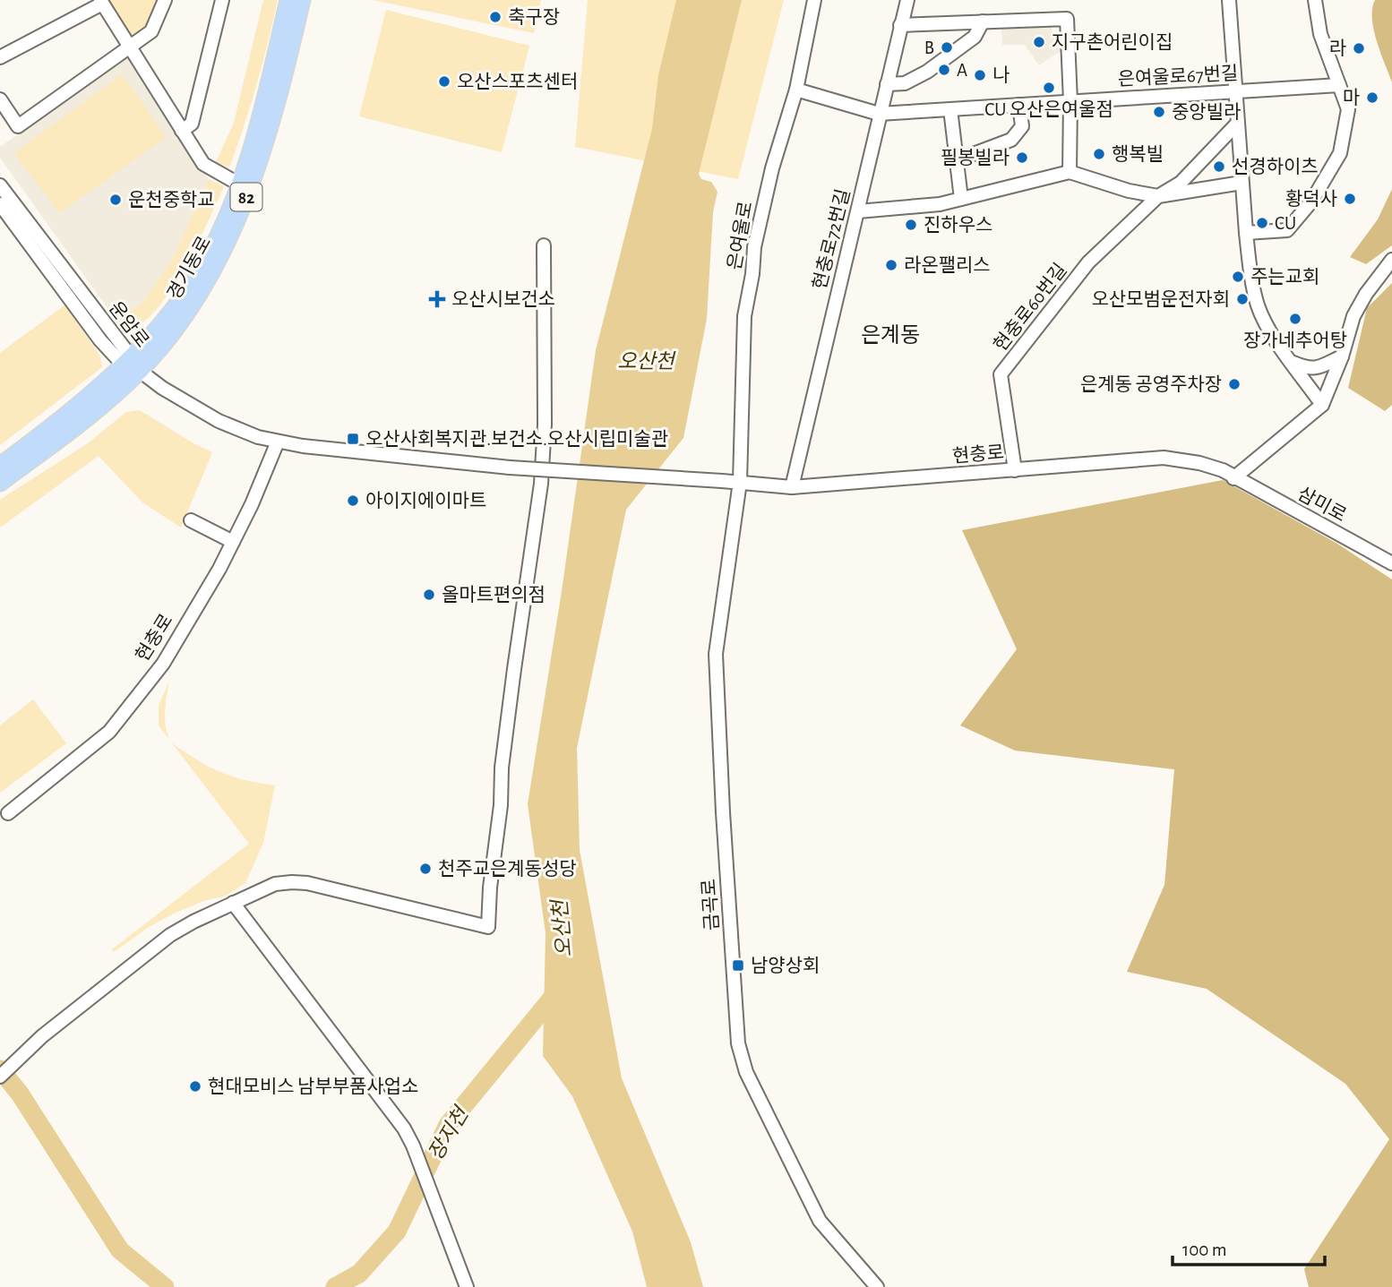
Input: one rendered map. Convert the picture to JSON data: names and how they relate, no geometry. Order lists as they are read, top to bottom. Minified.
{"streets":{"main road":["82","경기동로"],"street":["은여울로67번길","은여울로","현충로72번길","현충로60번길","운암로","현충로","삼미로","금곡로"]},"crossings":[["은여울로67번길","은여울로"],["은여울로67번길","현충로72번길"],["은여울로","현충로"],["은여울로","금곡로"],["현충로72번길","현충로"],["경기동로","운암로"],["경기동로","현충로"],["현충로60번길","현충로"],["운암로","현충로"],["현충로","삼미로"],["현충로","금곡로"]],"districts":["은계동"],"water":["오산천","장지천"],"places":{"other":["축구장","지구촌어린이집","B","라","A","나","오산스포츠센터","CU 오산은여울점","마","중앙빌라","행복빌","필봉빌라","선경하이츠","황덕사","운천중학교","CU","진하우스","라온팰리스","주는교회","오산모범운전자회","장가네추어탕","은계동 공영주차장","아이지에이마트","올마트편의점","천주교은계동성당","현대모비스 남부부품사업소"],"health":["오산시보건소"],"transit":["오산사회복지관.보건소.오산시립미술관","남양상회"]},"scale_bar":"100 m"}
